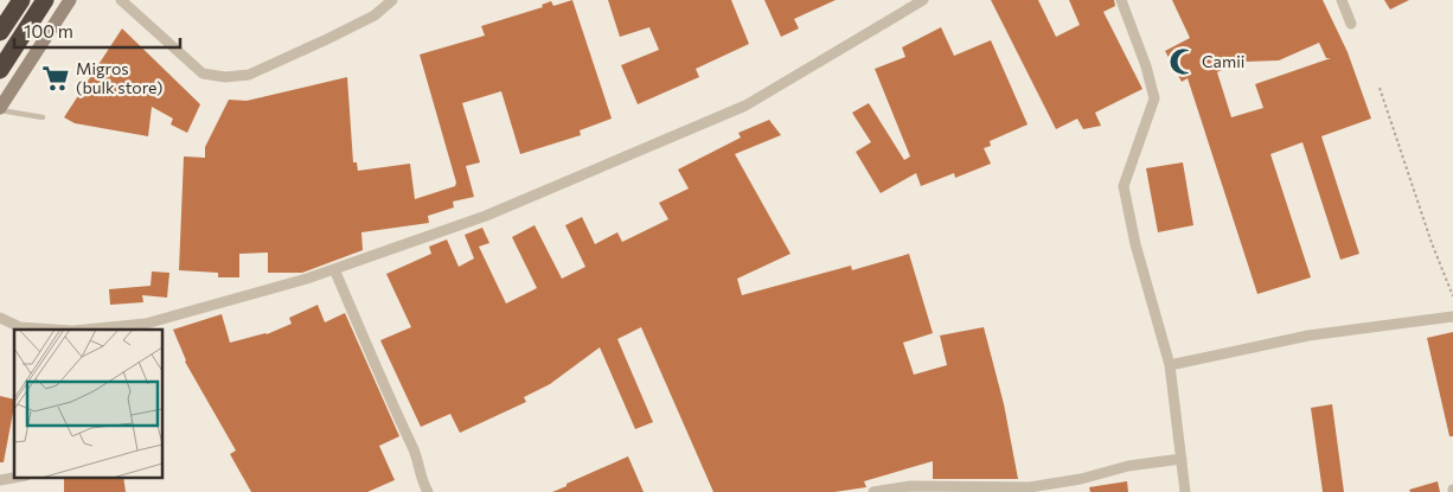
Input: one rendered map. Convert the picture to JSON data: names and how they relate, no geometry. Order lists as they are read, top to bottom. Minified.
{"places":{"mosque":["Camii"],"supermarket":["Migros (bulk store)"]},"scale_bar":"100 m"}
